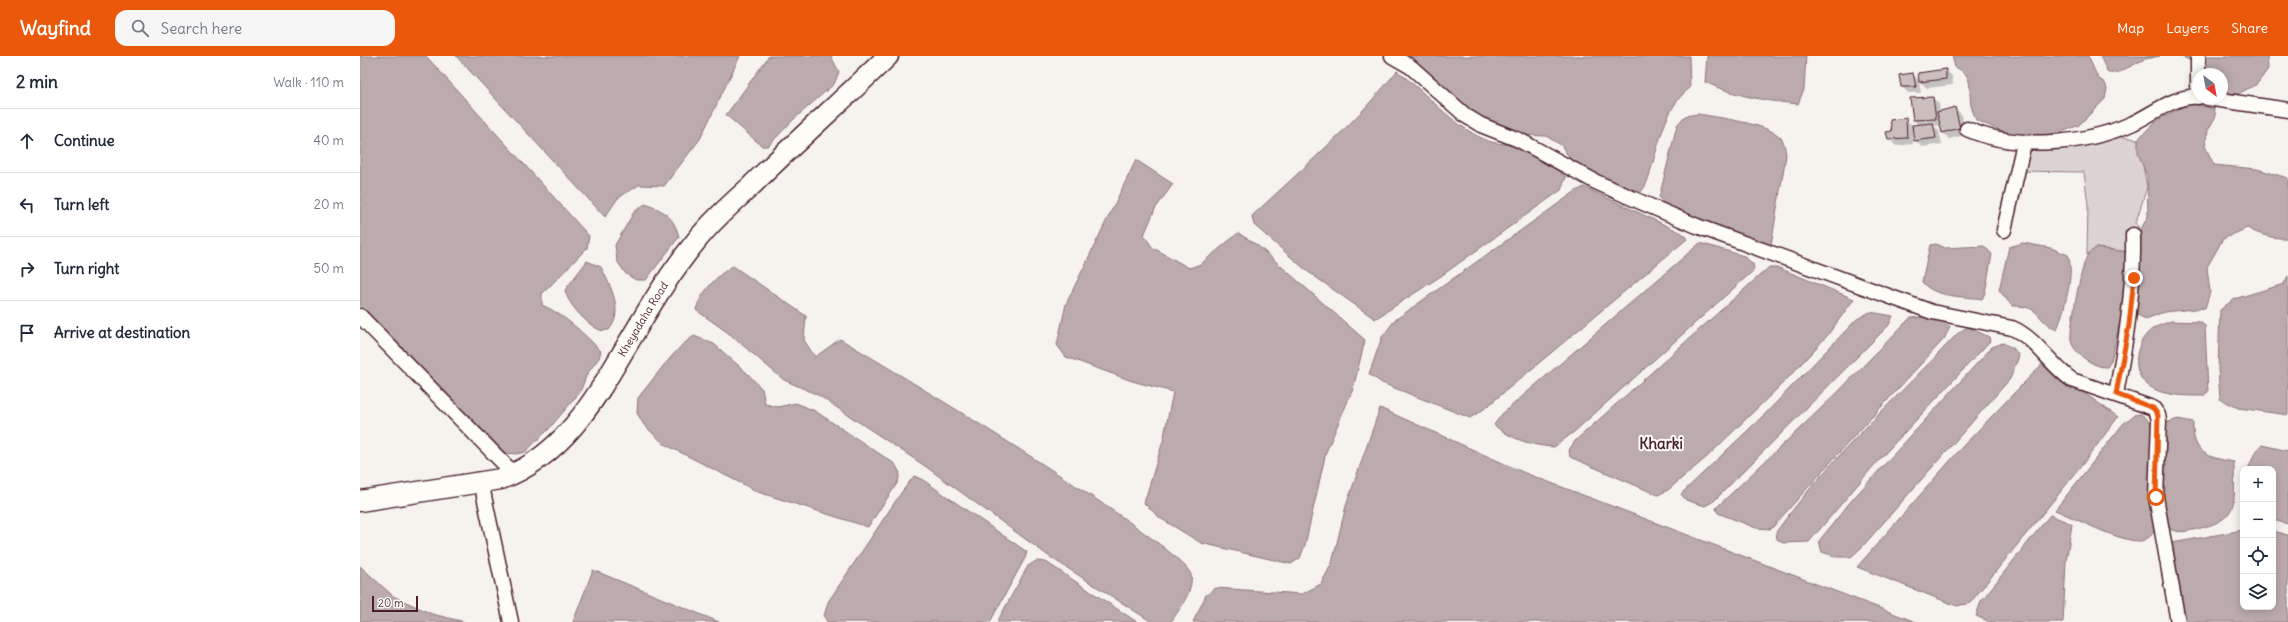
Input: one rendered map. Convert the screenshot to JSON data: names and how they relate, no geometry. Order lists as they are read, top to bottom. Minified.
{"streets":{"main road":["Kheyadaha Road"]},"districts":["Kharki"],"scale_bar":"20 m","north":"bottom right","page":{"header":"Wayfind","search":"Search here","nav":["Map","Layers","Share"],"heading":["2 min","Walk · 110 m"],"list":[["Continue","40 m"],["Turn left","20 m"],["Turn right","50 m"],"Arrive at destination"],"map_buttons":["+","−"],"scale":"20 m"}}
